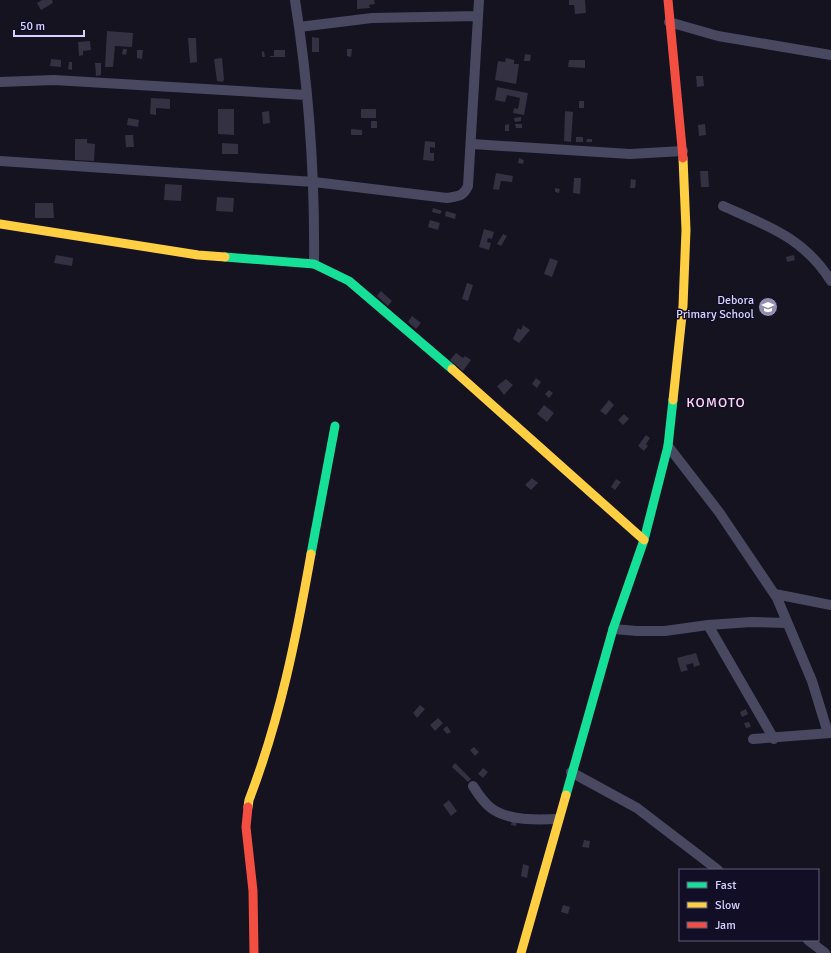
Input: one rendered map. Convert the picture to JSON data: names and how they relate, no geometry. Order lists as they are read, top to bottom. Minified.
{"districts":["KOMOTO"],"places":{"school or university":["Debora Primary School"]},"legend":["Fast","Slow","Jam"],"scale_bar":"50 m"}
